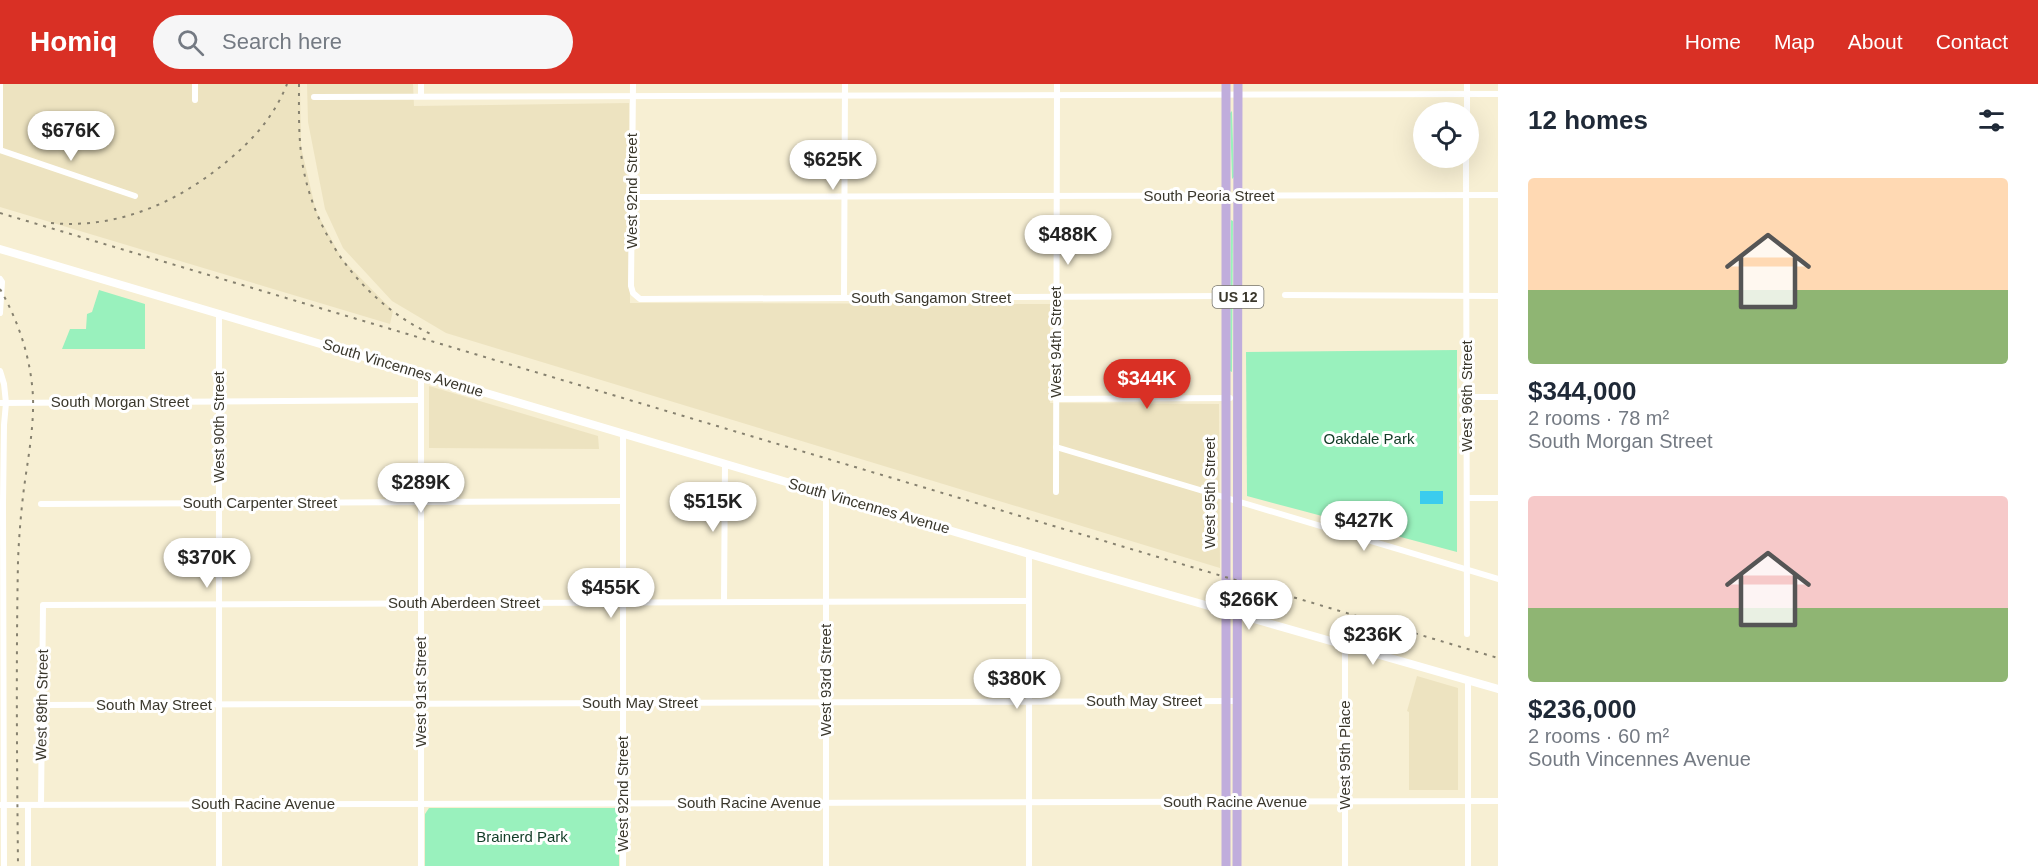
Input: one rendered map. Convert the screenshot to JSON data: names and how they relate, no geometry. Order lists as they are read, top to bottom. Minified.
{"streets":{"main road":["US 12","South Vincennes Avenue","West 95th Street"],"street":["West 92nd Street","South Peoria Street","South Sangamon Street","West 94th Street","West 96th Street","South Morgan Street","West 90th Street","South Carpenter Street","South Aberdeen Street","West 93rd Street","West 91st Street","South May Street","West 89th Street","West 95th Place","South Racine Avenue"]},"crossings":[["West 92nd Street","South Peoria Street"],["West 92nd Street","South Sangamon Street"],["West 92nd Street","South Vincennes Avenue"],["West 92nd Street","South Carpenter Street"],["West 92nd Street","South Aberdeen Street"],["West 92nd Street","South May Street"],["West 92nd Street","South Racine Avenue"],["South Peoria Street","West 94th Street"],["South Peoria Street","West 96th Street"],["South Peoria Street","West 95th Street"],["South Sangamon Street","West 94th Street"],["South Sangamon Street","West 95th Street"],["South Vincennes Avenue","West 90th Street"],["South Vincennes Avenue","West 95th Street"],["South Vincennes Avenue","West 93rd Street"],["South Vincennes Avenue","West 91st Street"],["South Vincennes Avenue","West 95th Place"],["South Morgan Street","West 90th Street"],["South Morgan Street","West 91st Street"],["West 90th Street","South Carpenter Street"],["West 90th Street","South Aberdeen Street"],["West 90th Street","South May Street"],["West 90th Street","South Racine Avenue"],["West 95th Street","South May Street"],["West 95th Street","South Racine Avenue"],["South Carpenter Street","West 91st Street"],["South Aberdeen Street","West 93rd Street"],["South Aberdeen Street","West 91st Street"],["South Aberdeen Street","West 89th Street"],["West 93rd Street","South May Street"],["West 93rd Street","South Racine Avenue"],["West 91st Street","South May Street"],["West 91st Street","South Racine Avenue"],["South May Street","West 89th Street"],["West 89th Street","South Racine Avenue"],["West 95th Place","South Racine Avenue"]],"parks":["Oakdale Park","Brainerd Park"],"page":{"header":"Homiq","search":"Search here","nav":["Home","Map","About","Contact"],"heading":"12 homes","price":["$676K","$625K","$488K","$344K","$289K","$515K","$427K","$370K","$455K","$266K","$236K","$380K"],"list":[{"name":"$344,000","note":"2 rooms · 78 m² · South Morgan Street"},{"name":"$236,000","note":"2 rooms · 60 m² · South Vincennes Avenue"}]}}
